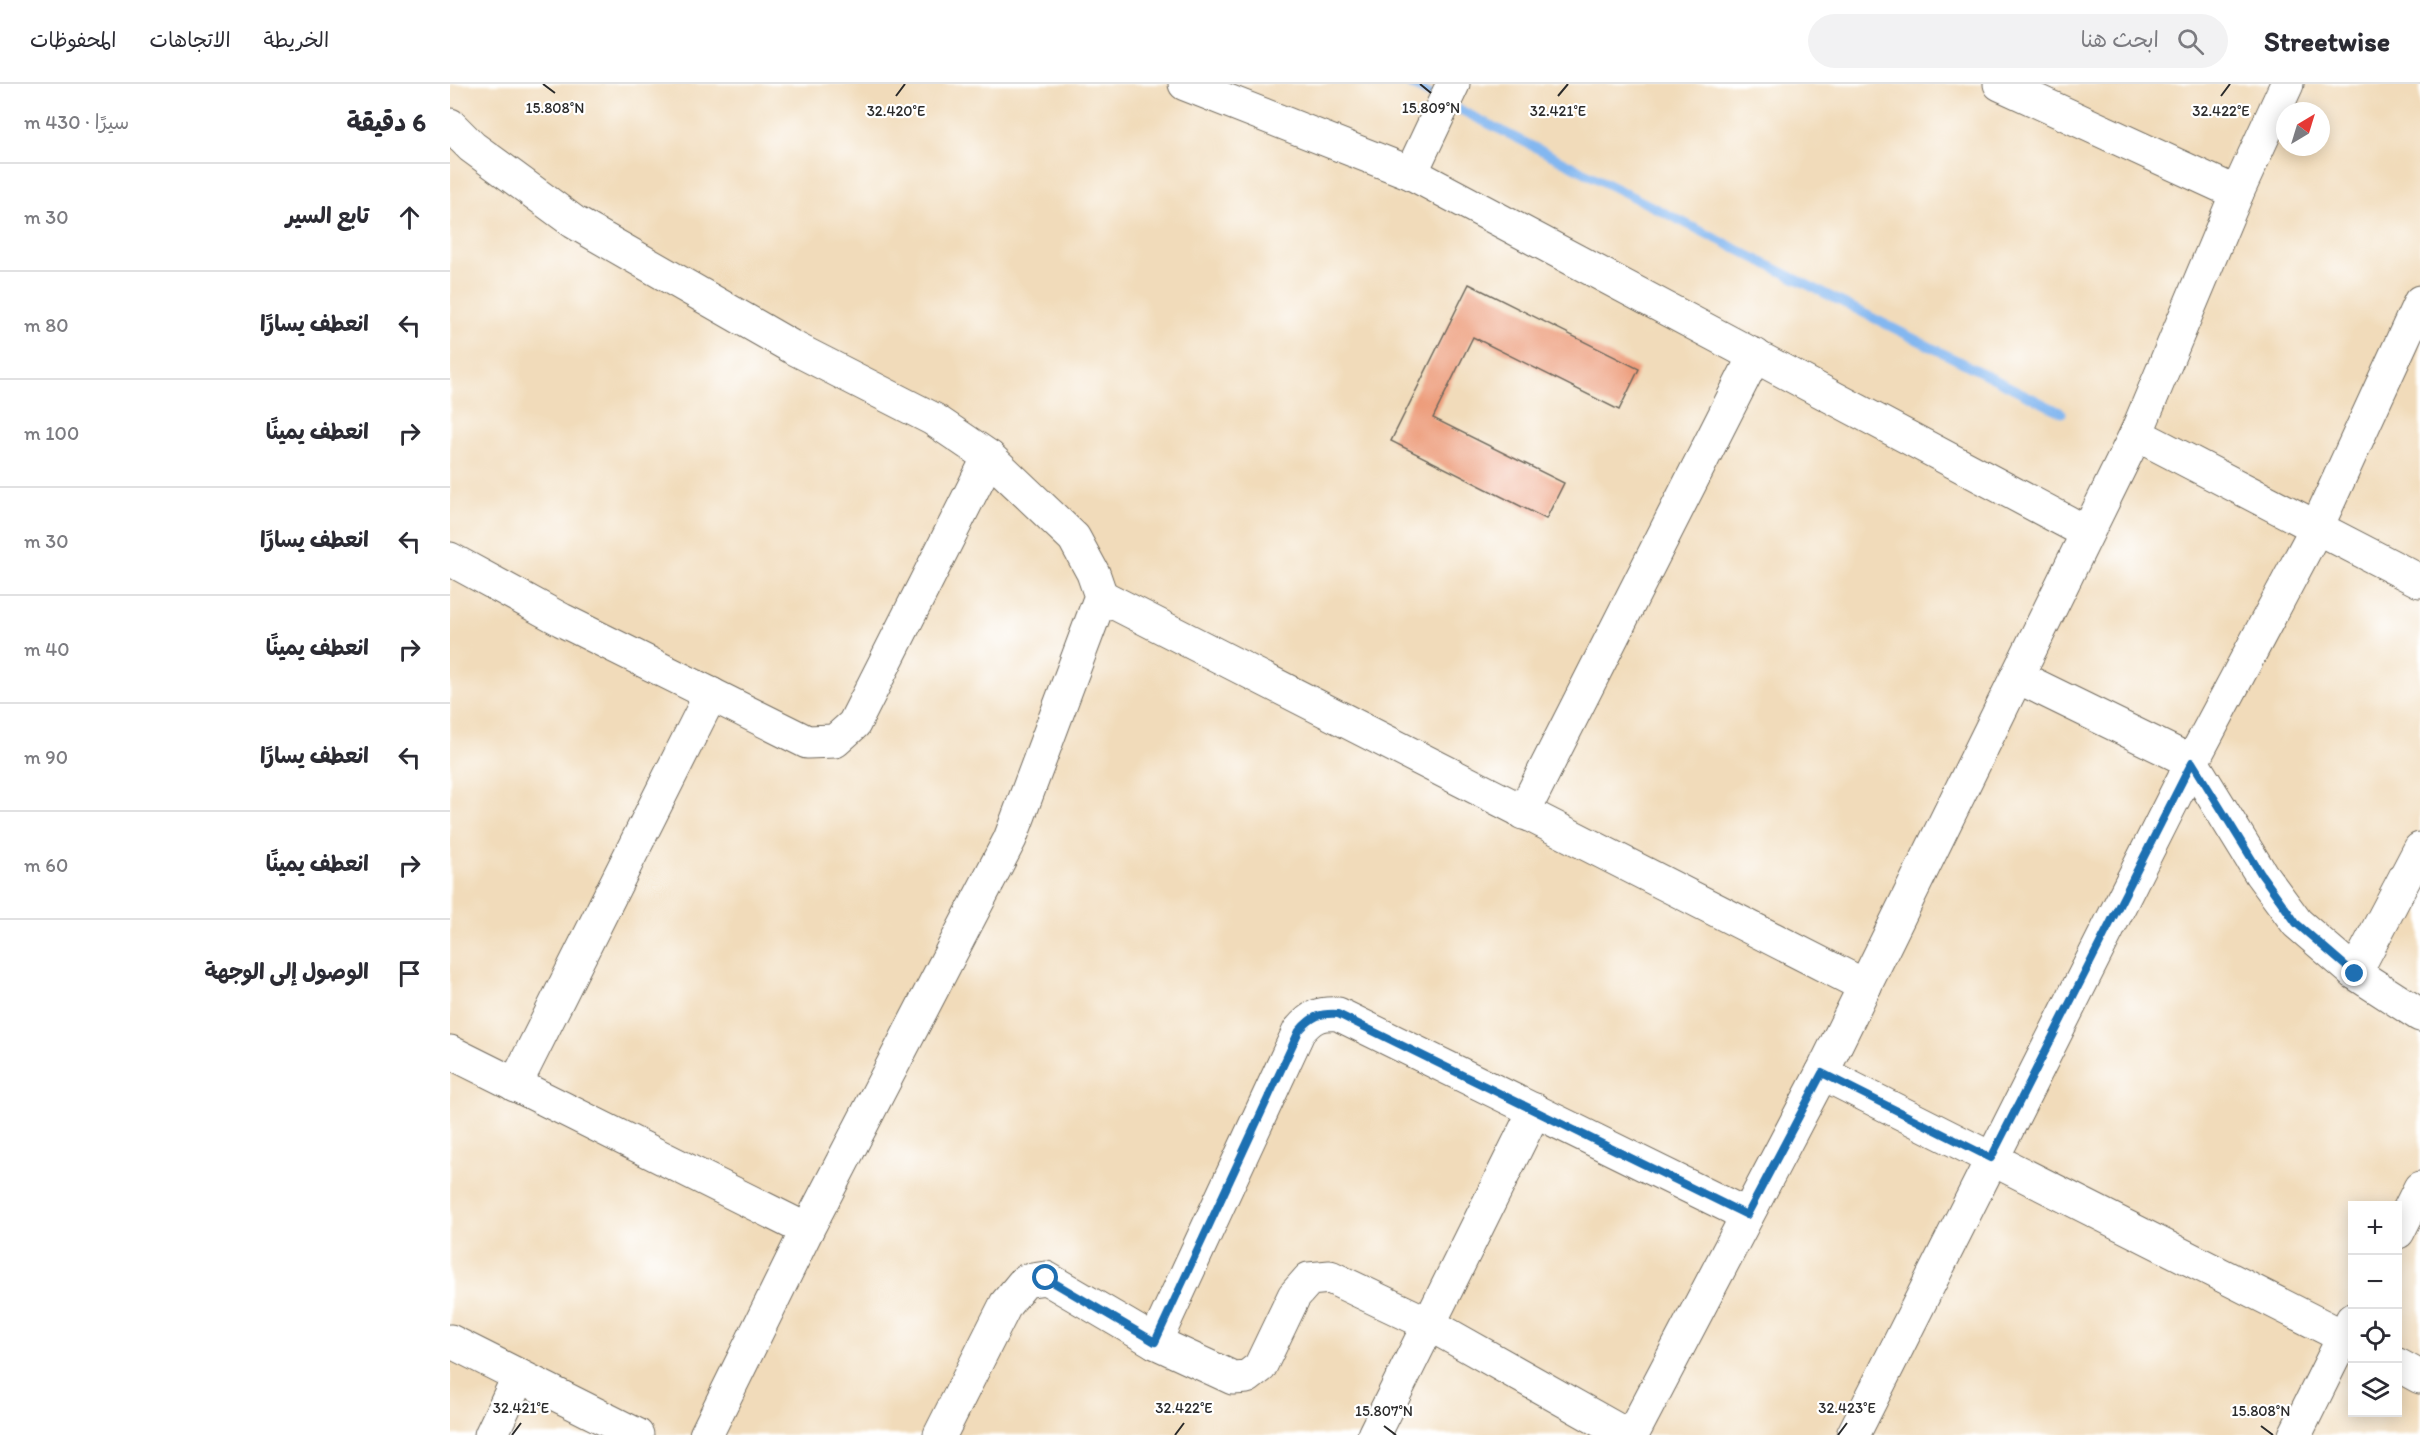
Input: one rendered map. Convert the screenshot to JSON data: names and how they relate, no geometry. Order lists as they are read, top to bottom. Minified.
{"north":"top right","page":{"header":"Streetwise","search":"ابحث هنا","nav":["الخريطة","الاتجاهات","المحفوظات"],"heading":["6 دقيقة","سيرًا · 430 m"],"list":[["تابع السير","30 m"],["انعطف يسارًا","80 m"],["انعطف يمينًا","100 m"],["انعطف يسارًا","30 m"],["انعطف يمينًا","40 m"],["انعطف يسارًا","90 m"],["انعطف يمينًا","60 m"],"الوصول إلى الوجهة"],"map_buttons":["+","−"]},"coordinates":["15.808°N","15.809°N","32.422°E","32.420°E","32.421°E","32.423°E","15.807°N"]}
